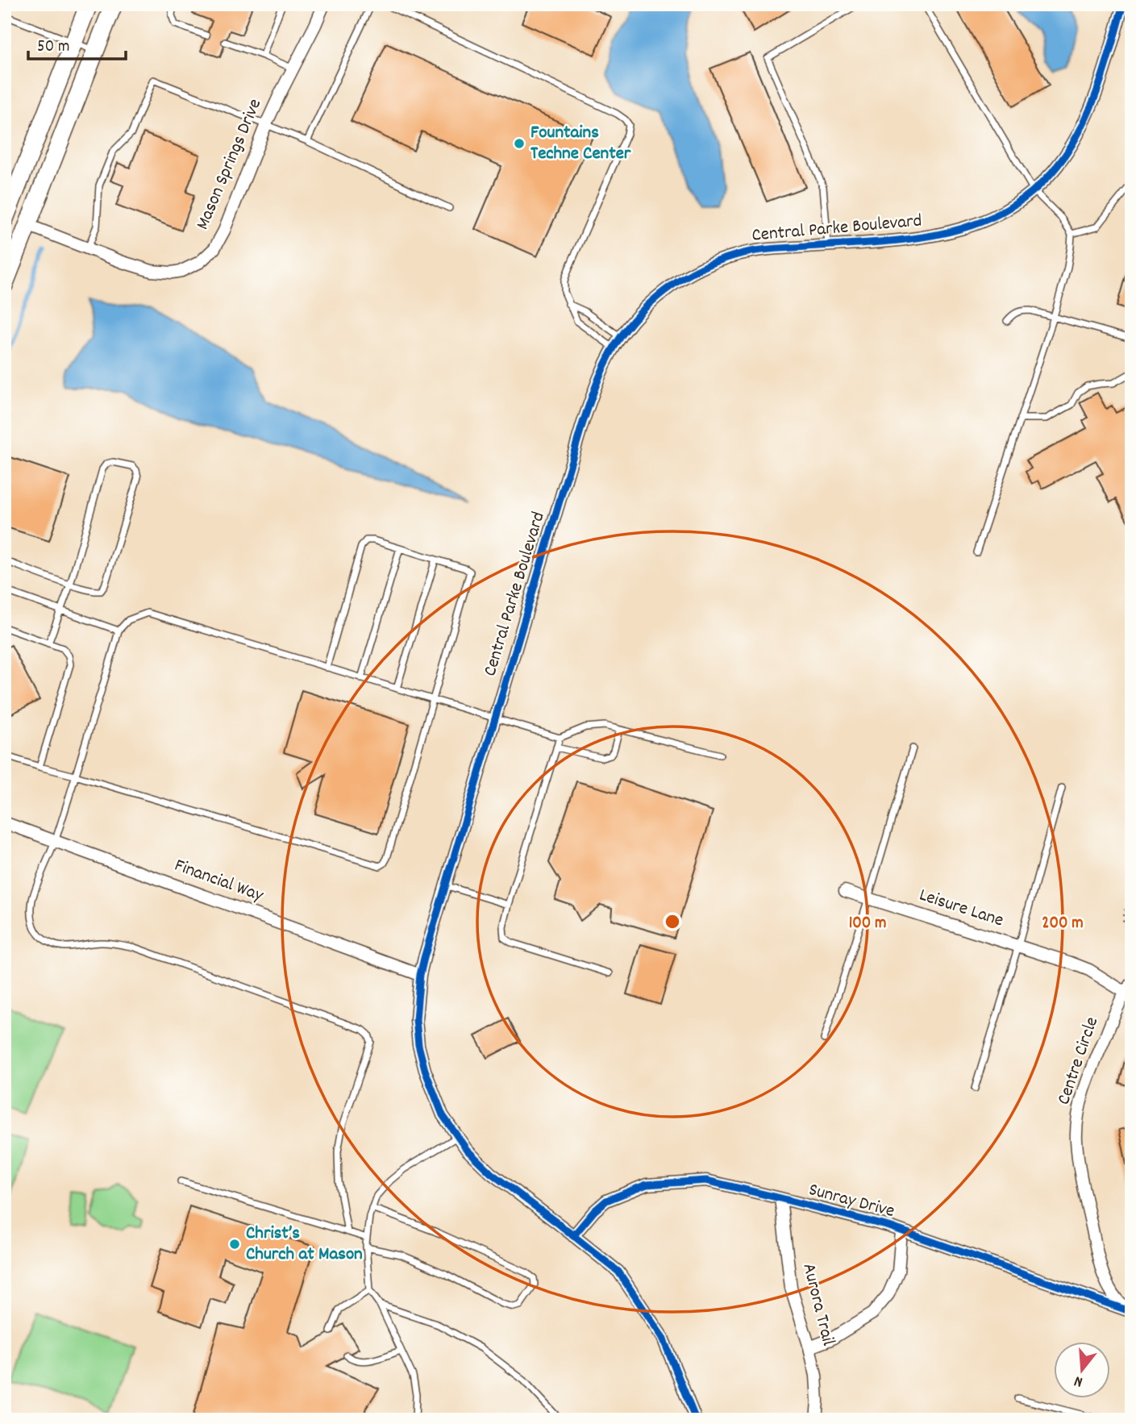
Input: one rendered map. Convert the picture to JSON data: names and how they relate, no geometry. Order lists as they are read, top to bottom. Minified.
{"streets":{"street":["Mason Springs Drive","Central Parke Boulevard","Financial Way","Leisure Lane","Centre Circle","Sunray Drive","Aurora Trail"]},"crossings":[["Central Parke Boulevard","Financial Way"],["Central Parke Boulevard","Sunray Drive"],["Leisure Lane","Centre Circle"],["Centre Circle","Sunray Drive"],["Sunray Drive","Aurora Trail"]],"places":["Fountains Techne Center","Christ’s Church at Mason"],"scale_bar":"50 m","north":"bottom","rings":["100 m","200 m"]}
